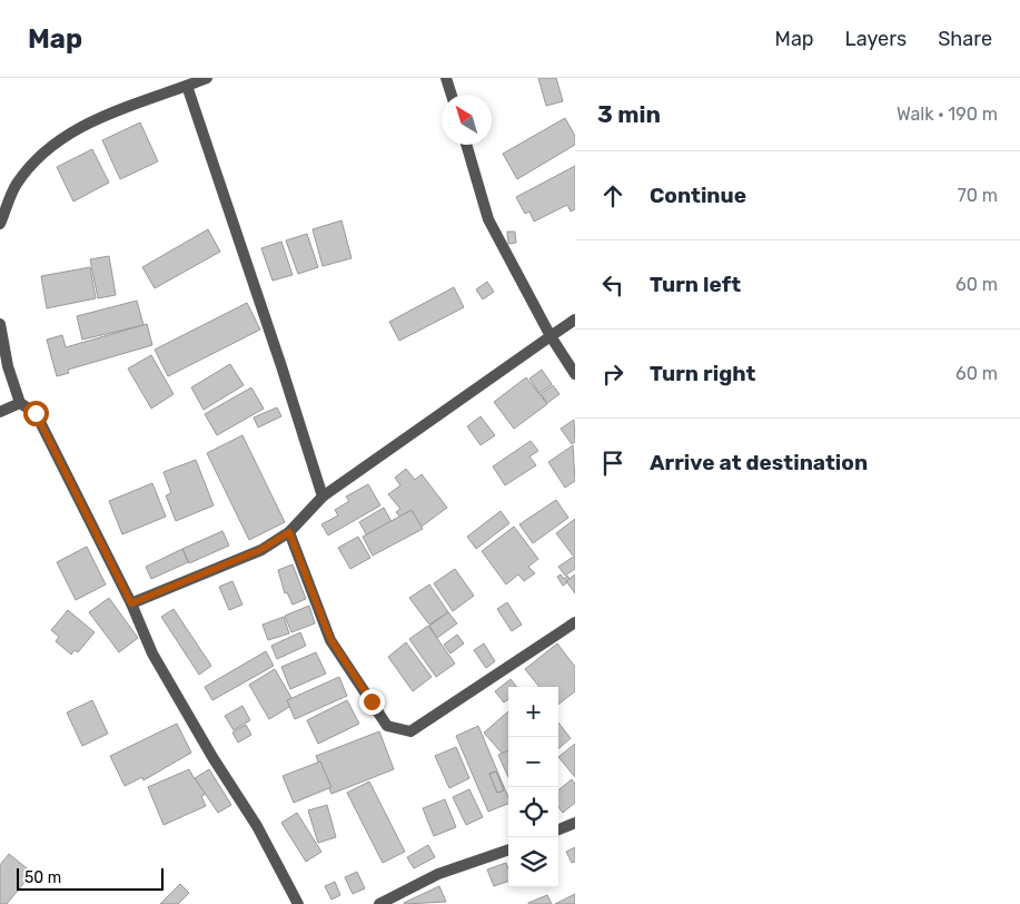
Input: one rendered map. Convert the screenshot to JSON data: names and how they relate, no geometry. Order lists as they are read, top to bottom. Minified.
{"scale_bar":"50 m","north":"top left","page":{"header":"Map","nav":["Map","Layers","Share"],"heading":["3 min","Walk · 190 m"],"list":[["Continue","70 m"],["Turn left","60 m"],["Turn right","60 m"],"Arrive at destination"],"map_buttons":["+","−"],"scale":"50 m"}}
